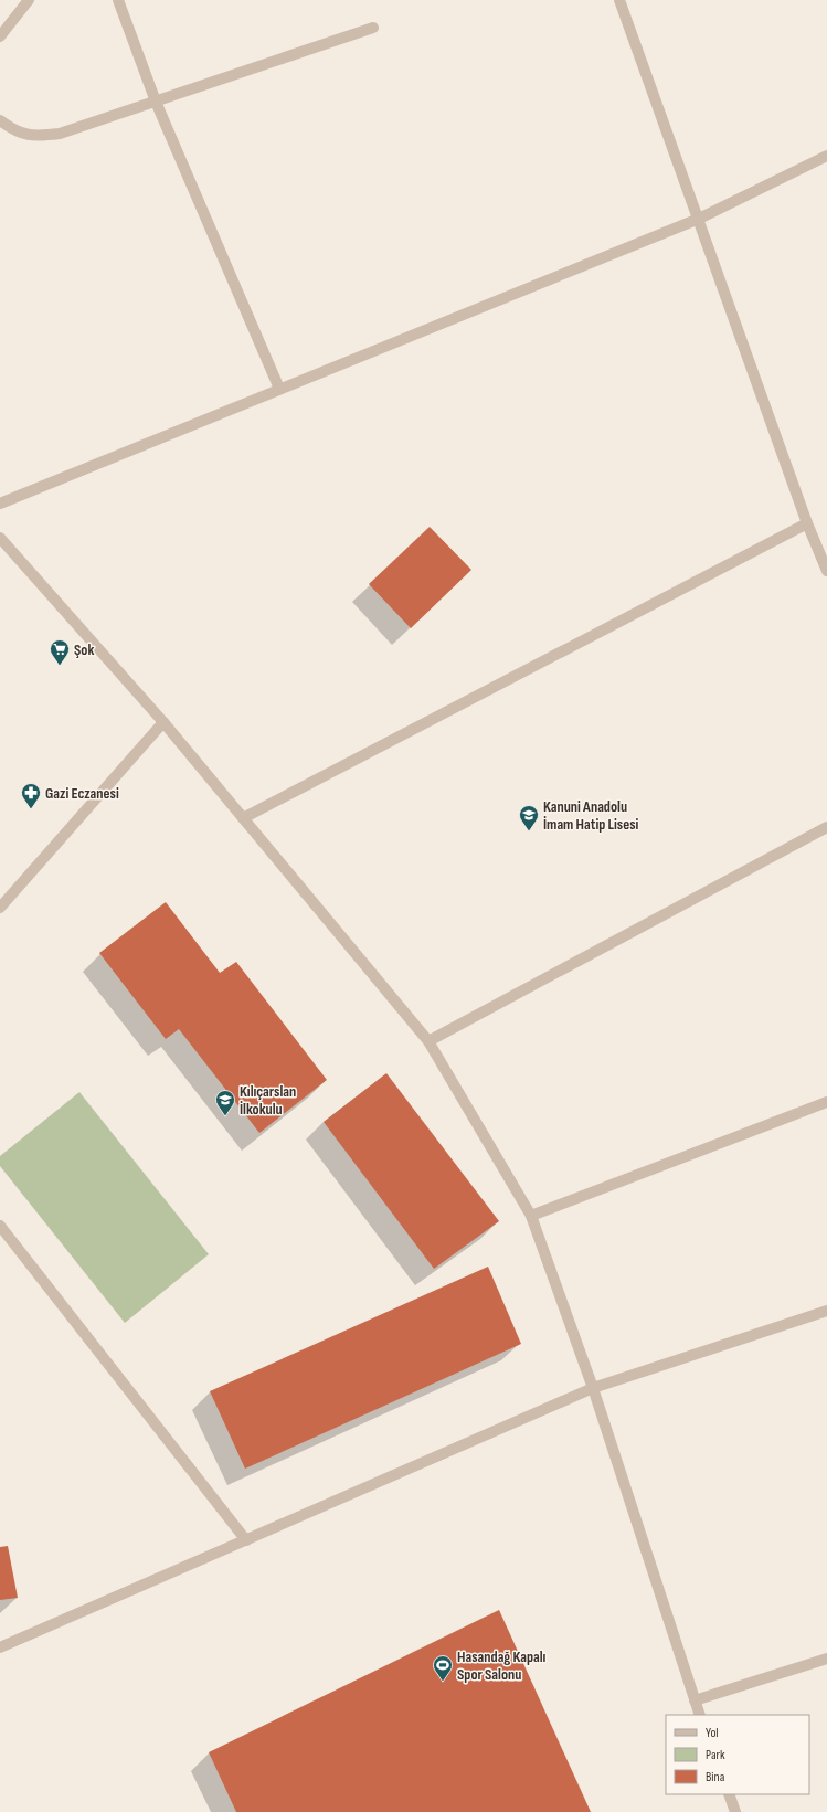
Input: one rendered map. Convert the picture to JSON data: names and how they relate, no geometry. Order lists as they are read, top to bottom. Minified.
{"places":{"supermarket":["Şok"],"pharmacy":["Gazi Eczanesi"],"school or university":["Kanuni Anadolu İmam Hatip Lisesi","Kılıçarslan İlkokulu"],"sports":["Hasandağ Kapalı Spor Salonu"]},"legend":["Yol","Park","Bina"]}
